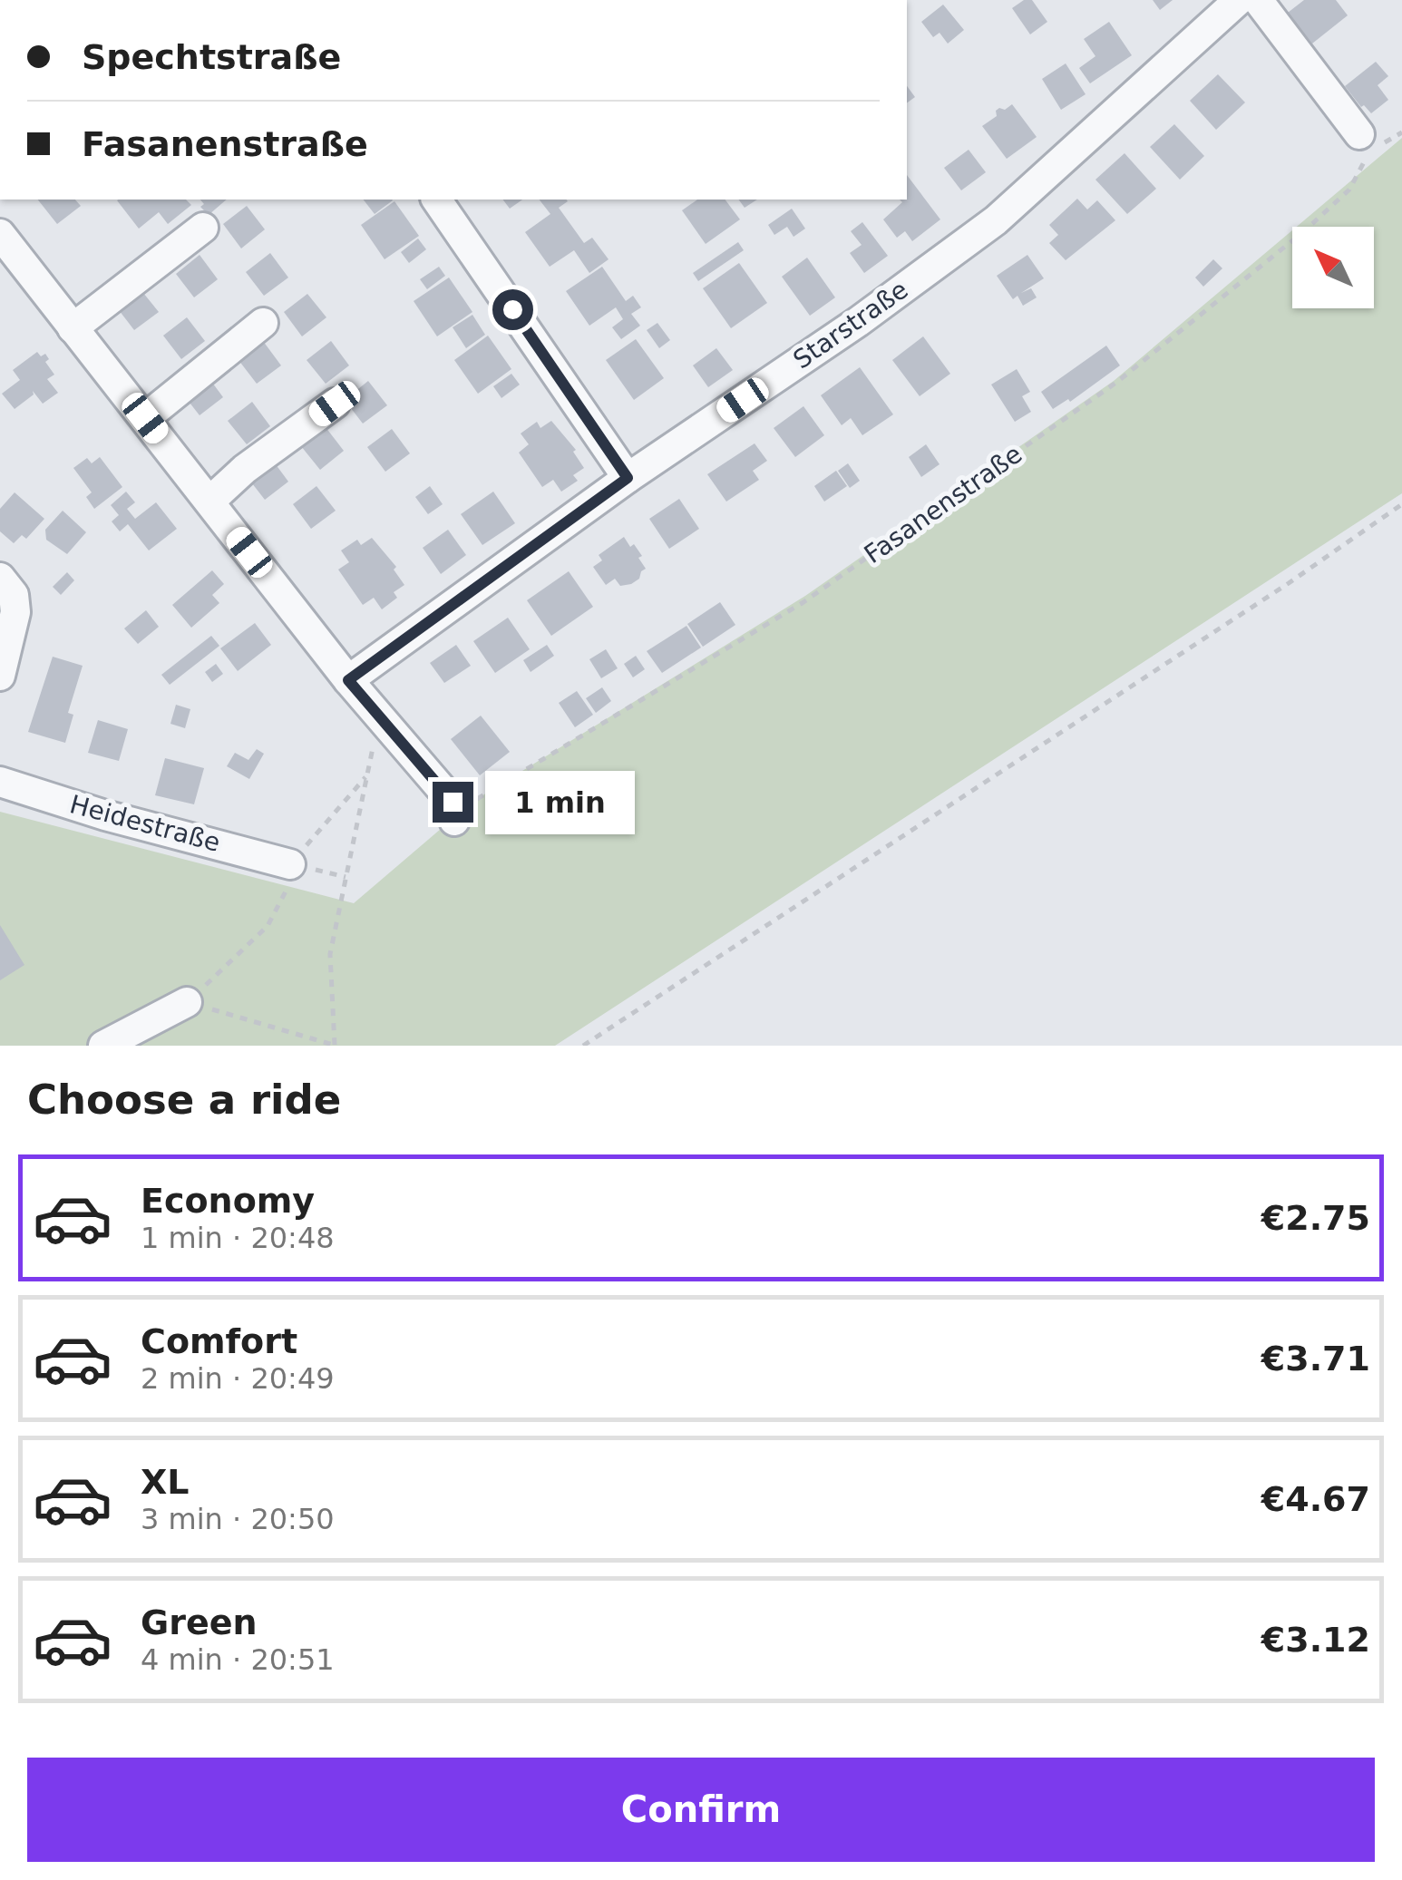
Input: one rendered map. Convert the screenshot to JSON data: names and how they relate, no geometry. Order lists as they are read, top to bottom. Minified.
{"streets":{"street":["Starstraße","Heidestraße"],"path":["Fasanenstraße"]},"north":"top left","page":{"banner":["Spechtstraße","Fasanenstraße"],"bubble":"1 min","heading":"Choose a ride","list":[{"name":"Economy","note":"1 min · 20:48","value":"€2.75"},{"name":"Comfort","note":"2 min · 20:49","value":"€3.71"},{"name":"XL","note":"3 min · 20:50","value":"€4.67"},{"name":"Green","note":"4 min · 20:51","value":"€3.12"}],"buttons":"Confirm"}}
